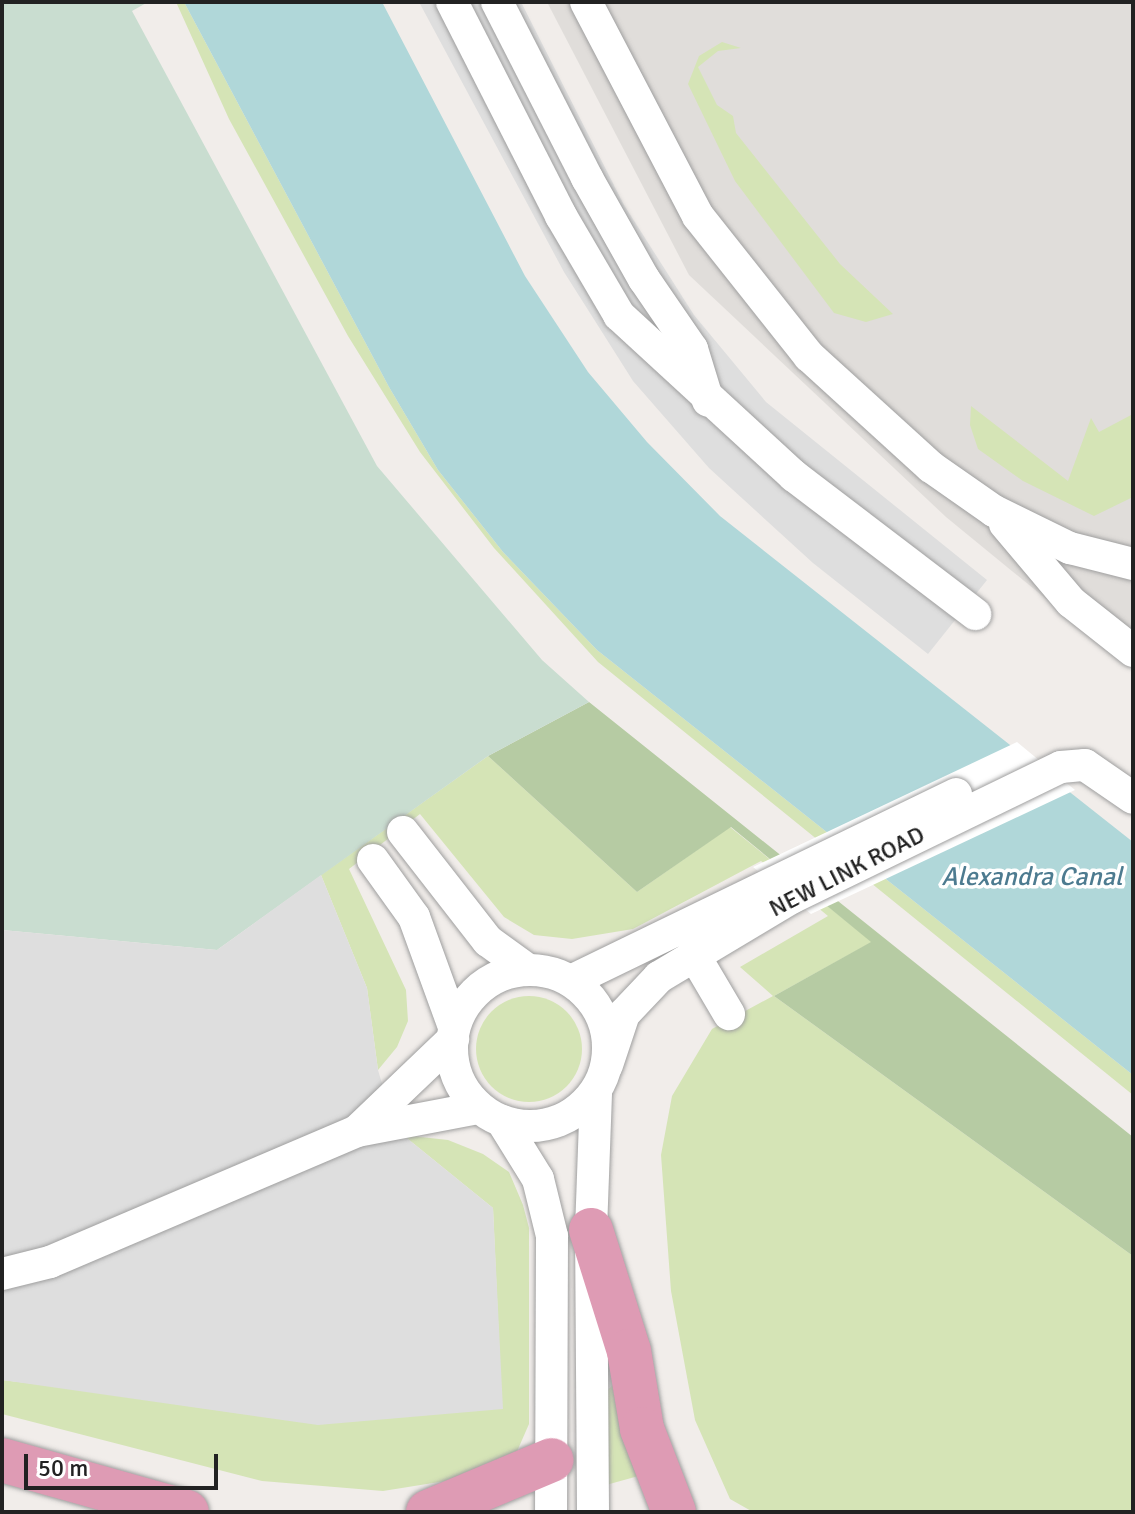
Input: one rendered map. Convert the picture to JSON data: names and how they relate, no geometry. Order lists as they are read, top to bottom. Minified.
{"streets":{"street":["NEW LINK ROAD"]},"water":["Alexandra Canal"],"scale_bar":"50 m"}
